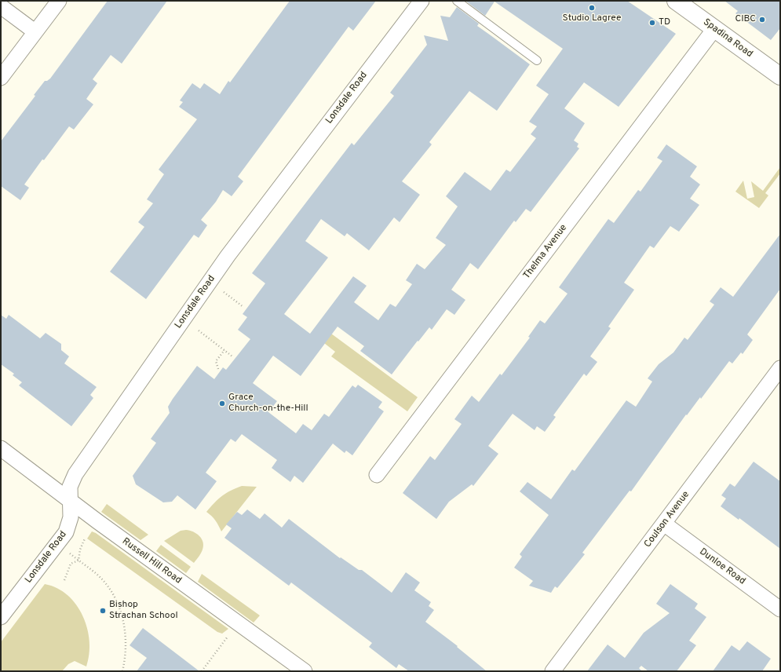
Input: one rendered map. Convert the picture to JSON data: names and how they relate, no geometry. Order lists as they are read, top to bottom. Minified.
{"streets":{"street":["Spadina Road","Lonsdale Road","Thelma Avenue","Coulson Avenue","Russell Hill Road","Dunloe Road"]},"crossings":[["Spadina Road","Thelma Avenue"],["Lonsdale Road","Russell Hill Road"],["Coulson Avenue","Dunloe Road"]],"places":["Studio Lagree","CIBC","TD","Grace Church-on-the-Hill","Bishop Strachan School"]}
